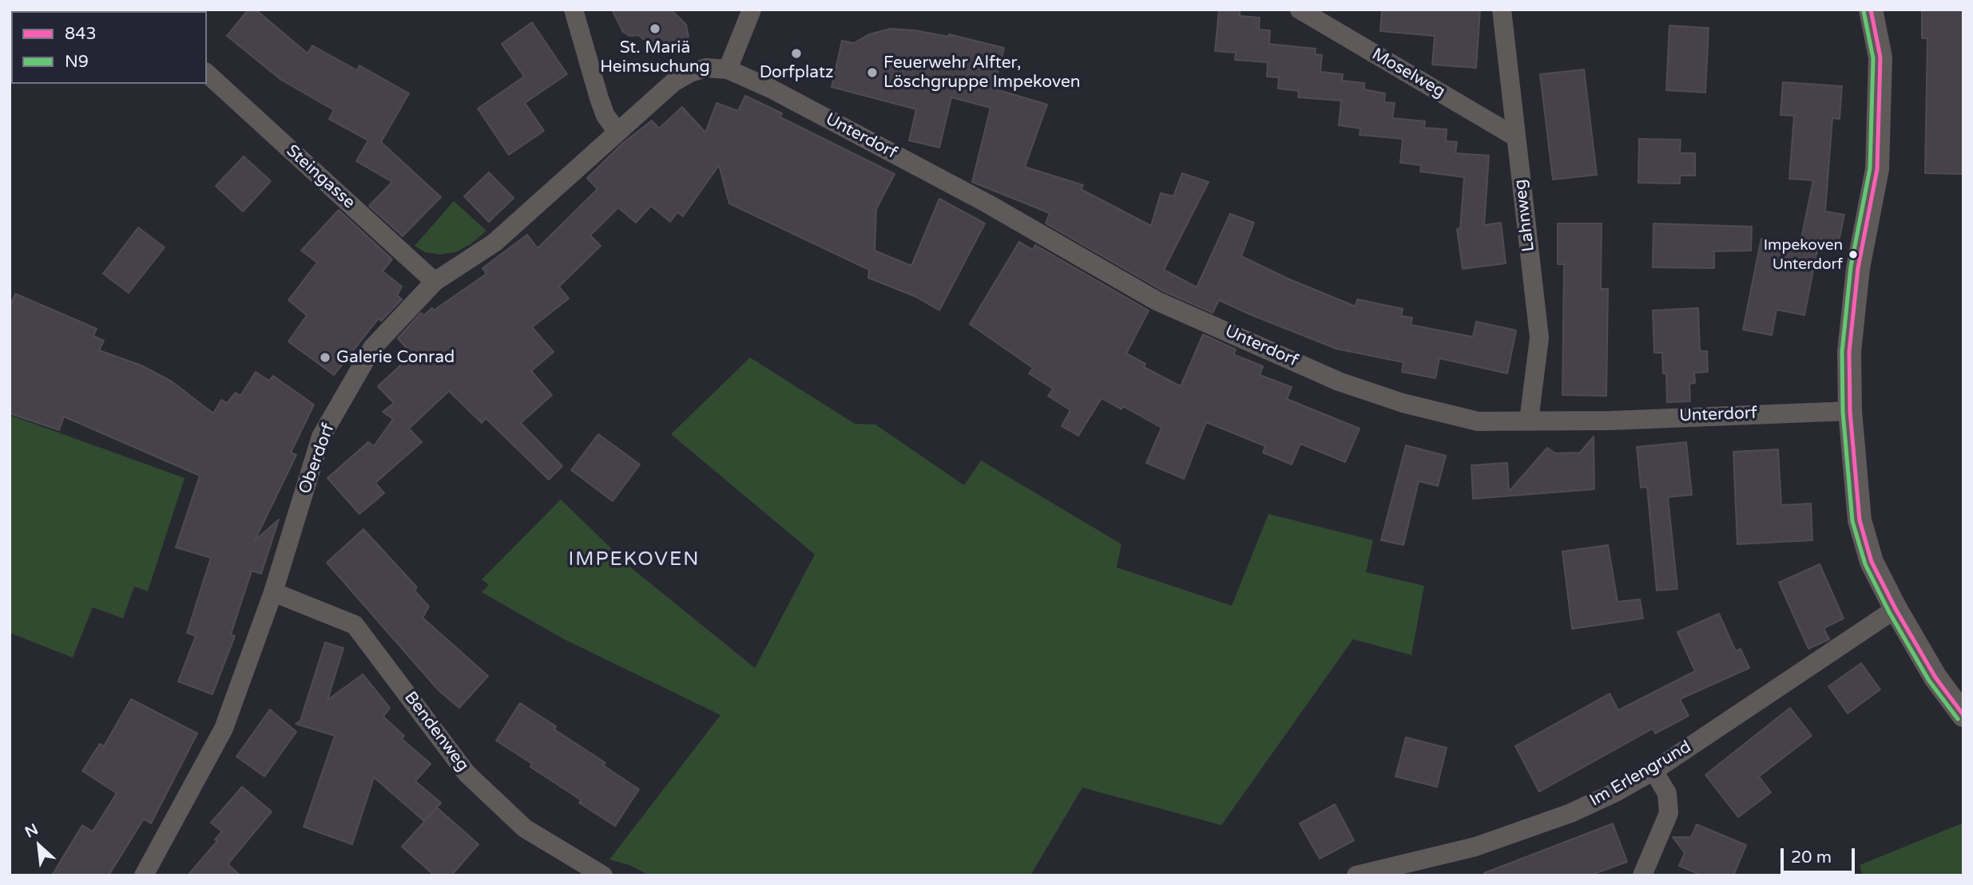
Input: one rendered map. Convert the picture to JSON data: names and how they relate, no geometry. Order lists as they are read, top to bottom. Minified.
{"streets":{"street":["Moselweg","Unterdorf","Steingasse","Lahnweg","Oberdorf","Bendenweg","Im Erlengrund"]},"crossings":[["Moselweg","Lahnweg"],["Unterdorf","Lahnweg"],["Unterdorf","Oberdorf"],["Steingasse","Oberdorf"],["Oberdorf","Bendenweg"]],"districts":["IMPEKOVEN"],"places":["St. Mariä Heimsuchung","Dorfplatz","Feuerwehr Alfter, Löschgruppe Impekoven","Impekoven Unterdorf","Galerie Conrad"],"lines":["transit line 843","transit line N9"],"legend":["843","N9"],"scale_bar":"20 m","north":"top left"}
